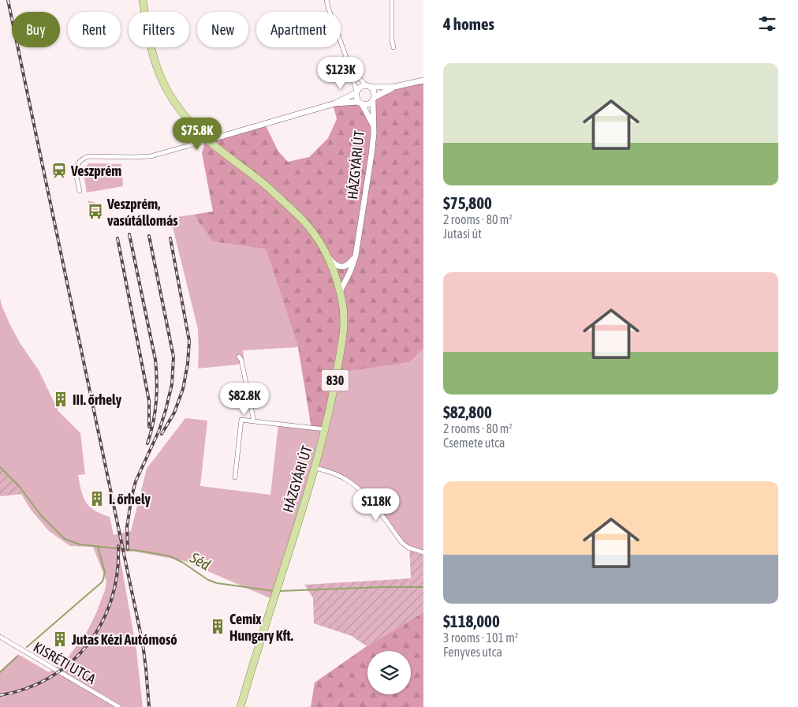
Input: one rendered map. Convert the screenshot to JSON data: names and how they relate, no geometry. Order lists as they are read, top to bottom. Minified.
{"streets":{"main road":["HÁZGYÁRI ÚT","830"],"street":["KISRÉTI UTCA"]},"crossings":[["HÁZGYÁRI ÚT","830"]],"water":["Séd"],"places":{"station":["Veszprém"],"bus stop":["Veszprém, vasútállomás"],"building":["III. őrhely","I. őrhely","Cemix Hungary Kft.","Jutas Kézi Autómosó"]},"page":{"heading":"4 homes","chip":["Buy","Rent","Filters","New","Apartment"],"list":[{"name":"$75,800","note":"2 rooms · 80 m² · Jutasi út"},{"name":"$82,800","note":"2 rooms · 80 m² · Csemete utca"},{"name":"$118,000","note":"3 rooms · 101 m² · Fenyves utca"}],"price":["$123K","$75.8K","$82.8K","$118K"]}}
